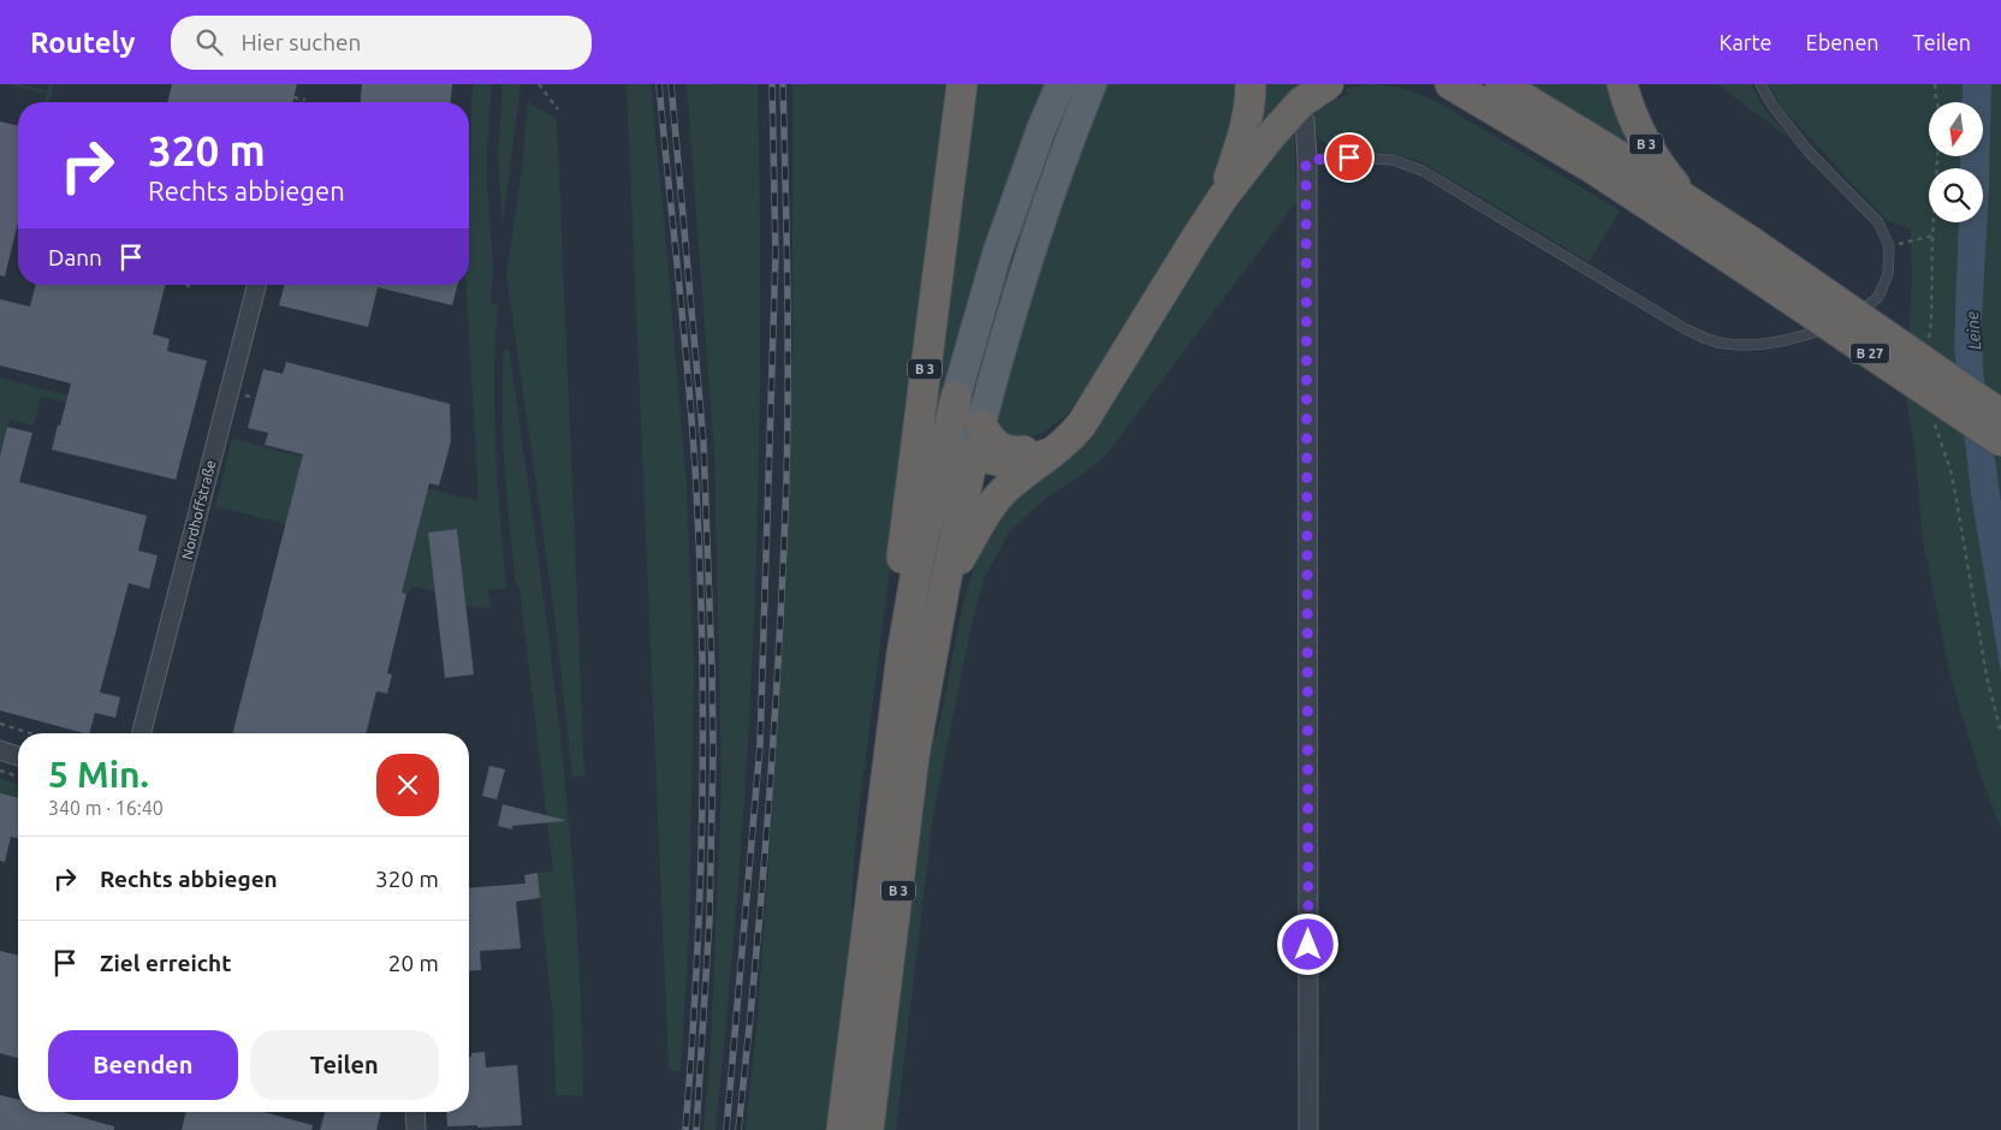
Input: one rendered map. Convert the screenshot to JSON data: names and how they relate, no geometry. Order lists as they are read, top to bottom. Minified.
{"streets":{"highway":["B 3","B 27"],"street":["Nordhoffstraße"]},"crossings":[["B 3","B 27"]],"water":["Leine"],"north":"bottom","page":{"header":"Routely","search":"Hier suchen","nav":["Karte","Ebenen","Teilen"],"turn":["320 m","Rechts abbiegen"],"then":"Dann","heading":["5 Min.","340 m · 16:40"],"list":[{"name":"Rechts abbiegen","value":"320 m"},{"name":"Ziel erreicht","value":"20 m"}],"buttons":["Beenden","Teilen"]}}
